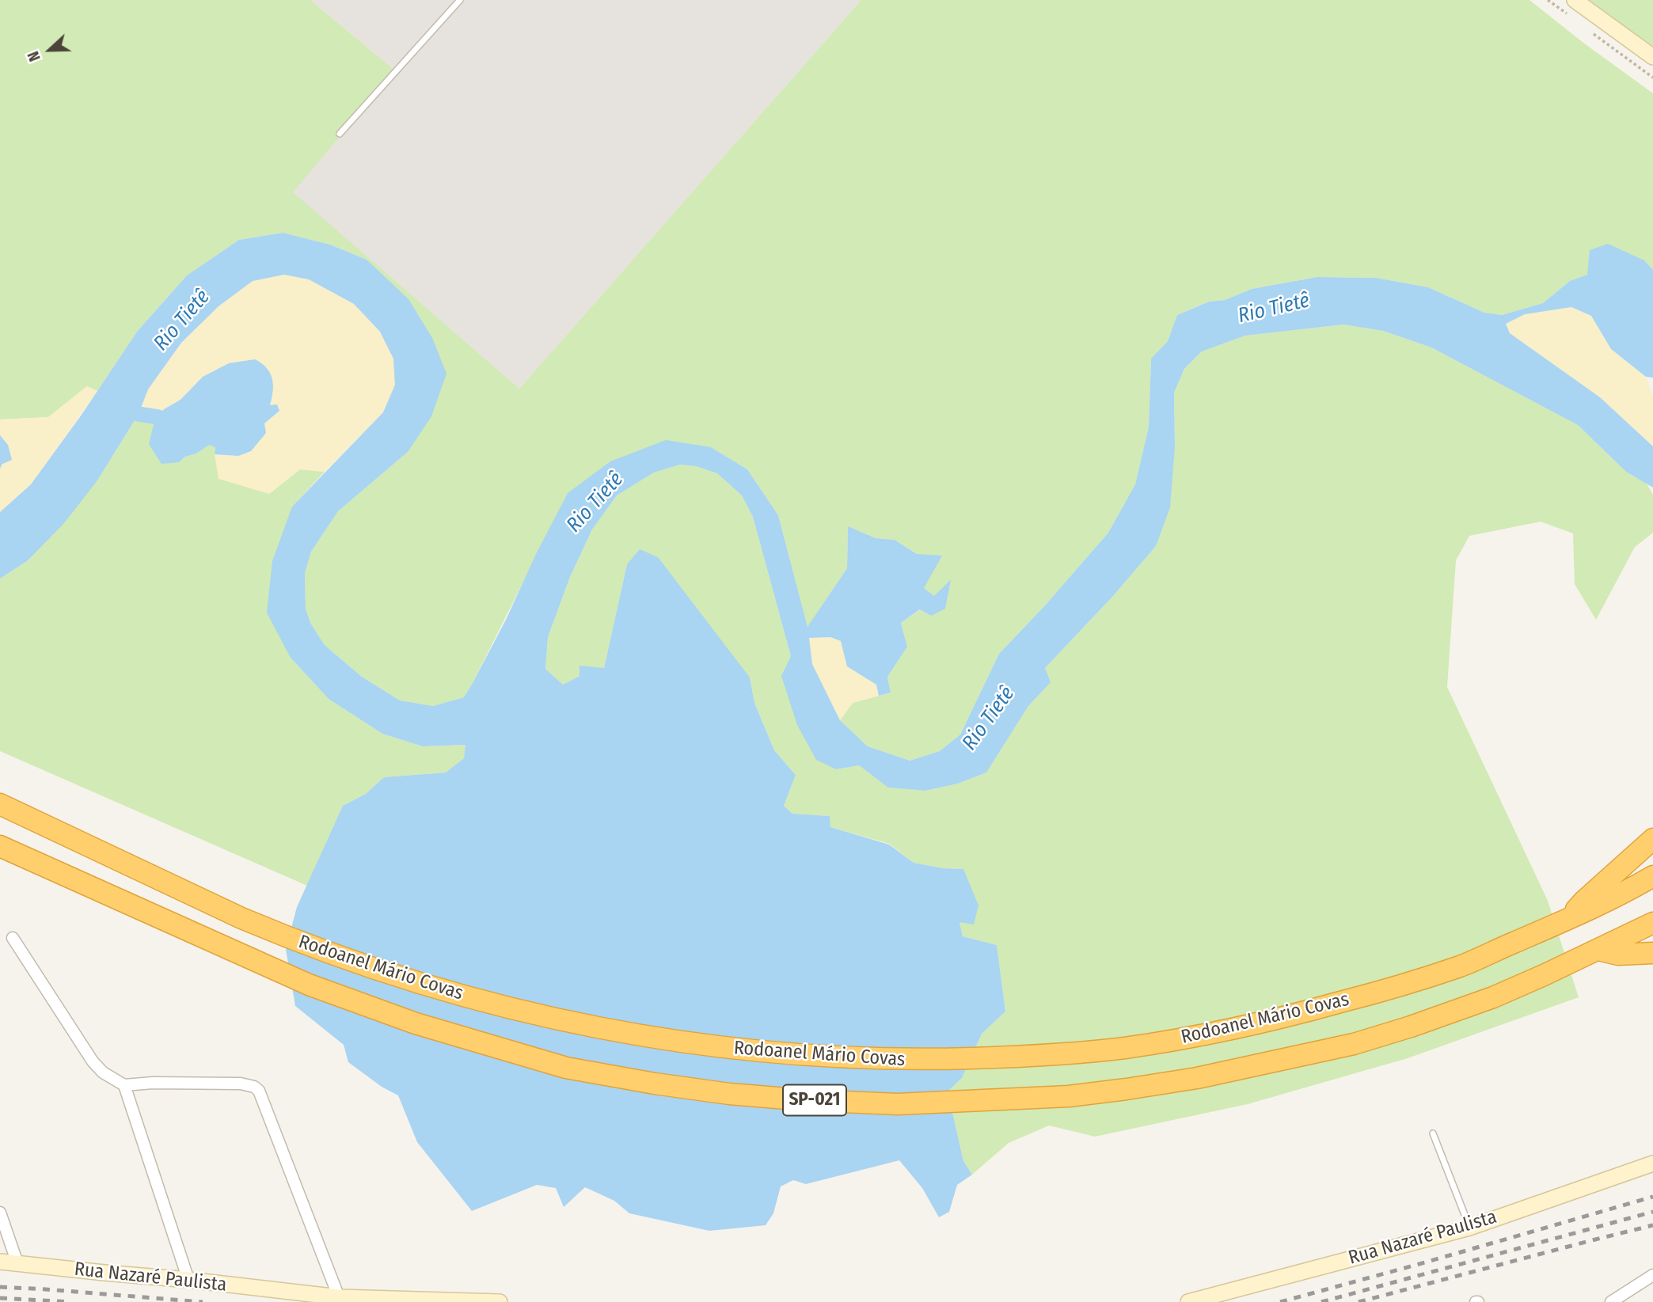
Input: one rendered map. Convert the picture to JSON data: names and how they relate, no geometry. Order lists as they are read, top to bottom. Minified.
{"streets":{"highway":["Rodoanel Mário Covas","SP-021"],"main road":["Rua Nazaré Paulista"]},"water":["Rio Tietê"],"north":"left"}
